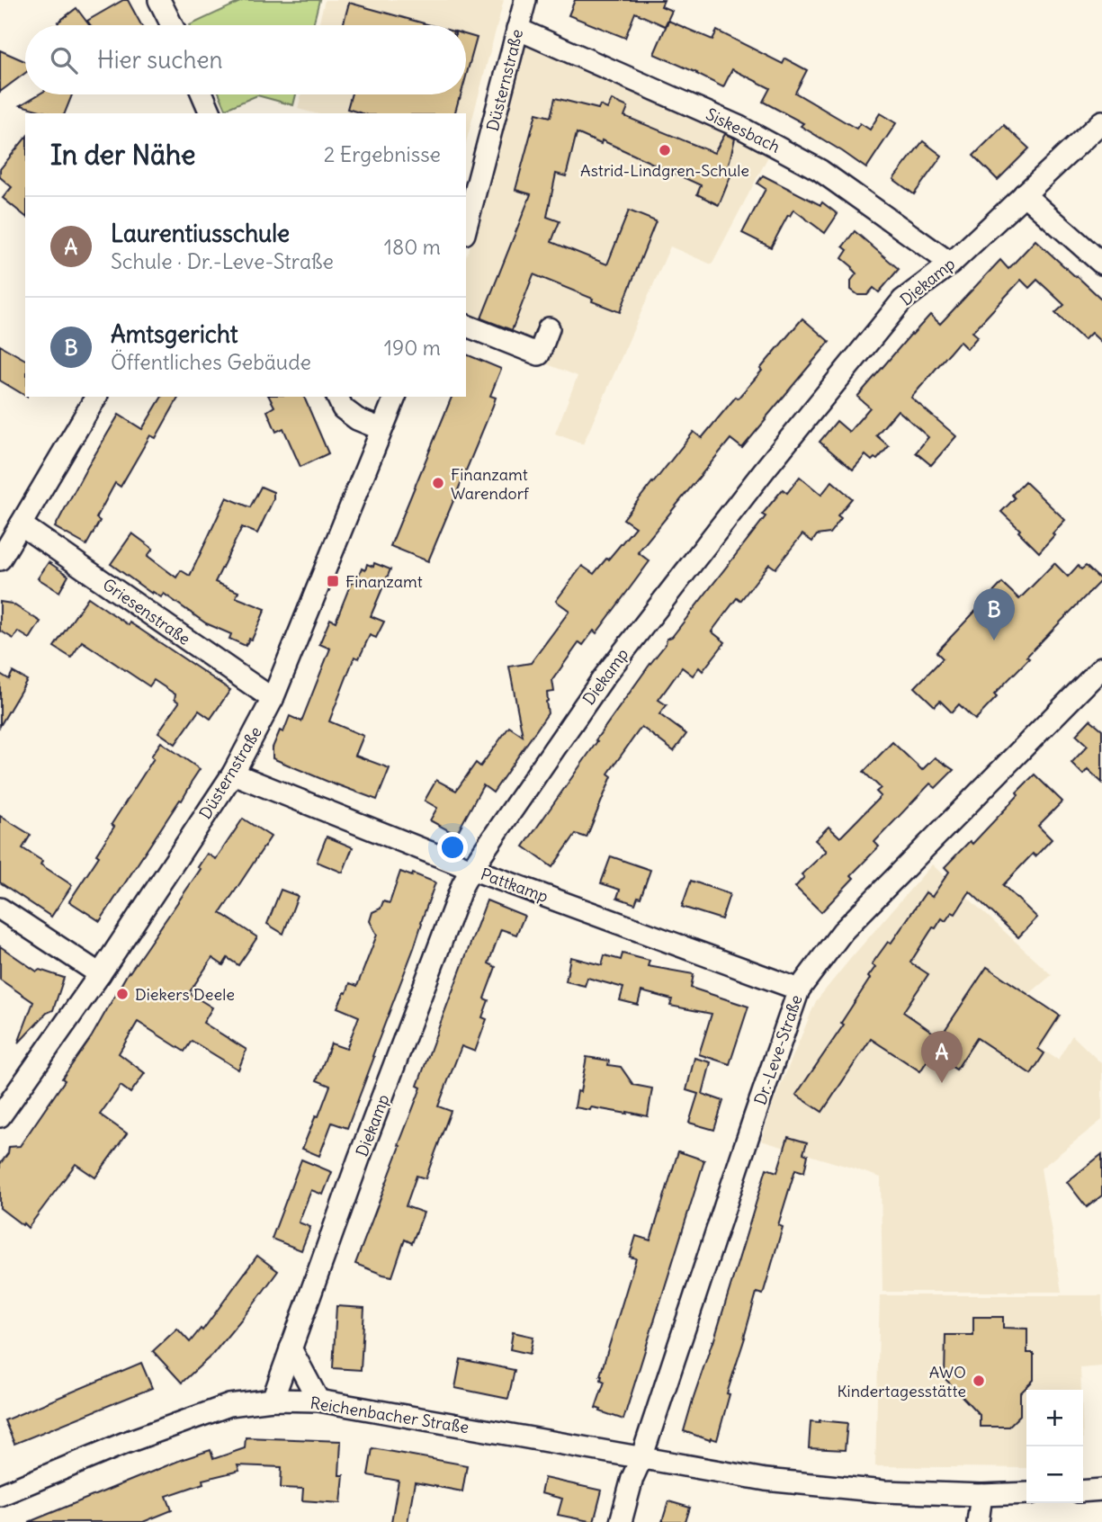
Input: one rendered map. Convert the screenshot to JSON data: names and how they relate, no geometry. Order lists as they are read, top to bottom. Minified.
{"streets":{"street":["Düsternstraße","Siskesbach","Diekamp","Griesenstraße","Pattkamp","Dr.-Leve-Straße","Reichenbacher Straße"]},"crossings":[["Düsternstraße","Siskesbach"],["Düsternstraße","Griesenstraße"],["Düsternstraße","Pattkamp"],["Siskesbach","Diekamp"],["Diekamp","Pattkamp"],["Diekamp","Reichenbacher Straße"],["Pattkamp","Dr.-Leve-Straße"],["Dr.-Leve-Straße","Reichenbacher Straße"]],"places":{"other":["Astrid-Lindgren-Schule","Finanzamt Warendorf","Diekers Deele","AWO Kindertagesstätte"],"transit":["Finanzamt"]},"page":{"search":"Hier suchen","heading":["In der Nähe","2 Ergebnisse"],"list":[{"mark":"A","name":"Laurentiusschule","note":"Schule · Dr.-Leve-Straße","value":"180 m"},{"mark":"B","name":"Amtsgericht","note":"Öffentliches Gebäude","value":"190 m"}],"pins":["B","A"],"map_buttons":["+","−"]}}
